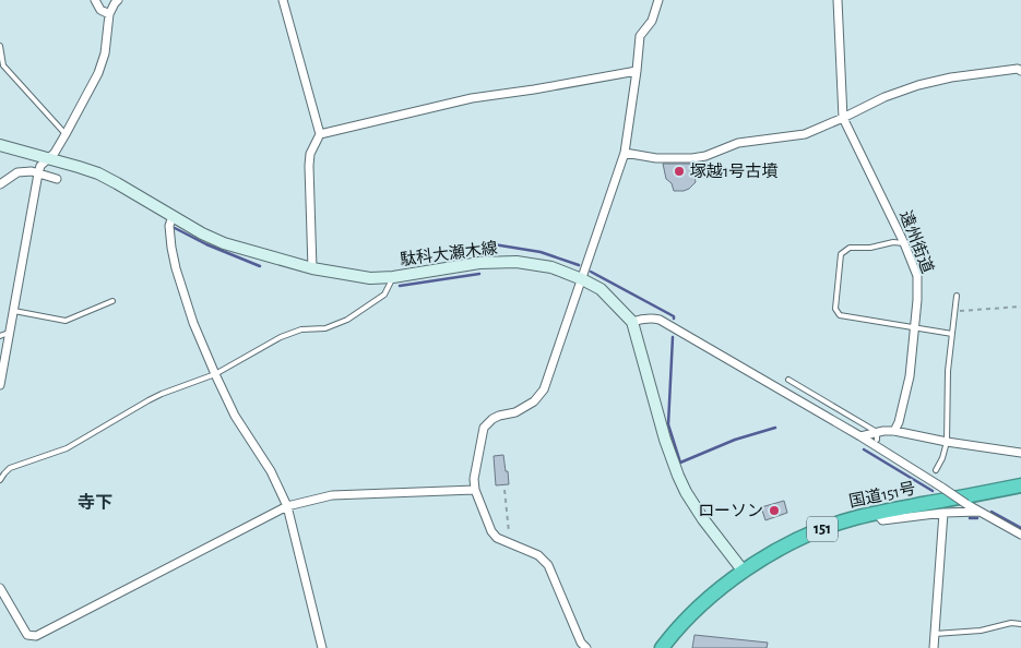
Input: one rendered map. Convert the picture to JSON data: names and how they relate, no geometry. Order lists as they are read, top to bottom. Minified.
{"streets":{"highway":["国道151号","151"],"main road":["駄科大瀬木線"],"street":["遠州街道"]},"crossings":[["駄科大瀬木線","国道151号"]],"districts":["寺下"],"places":["塚越1号古墳","ローソン"]}
